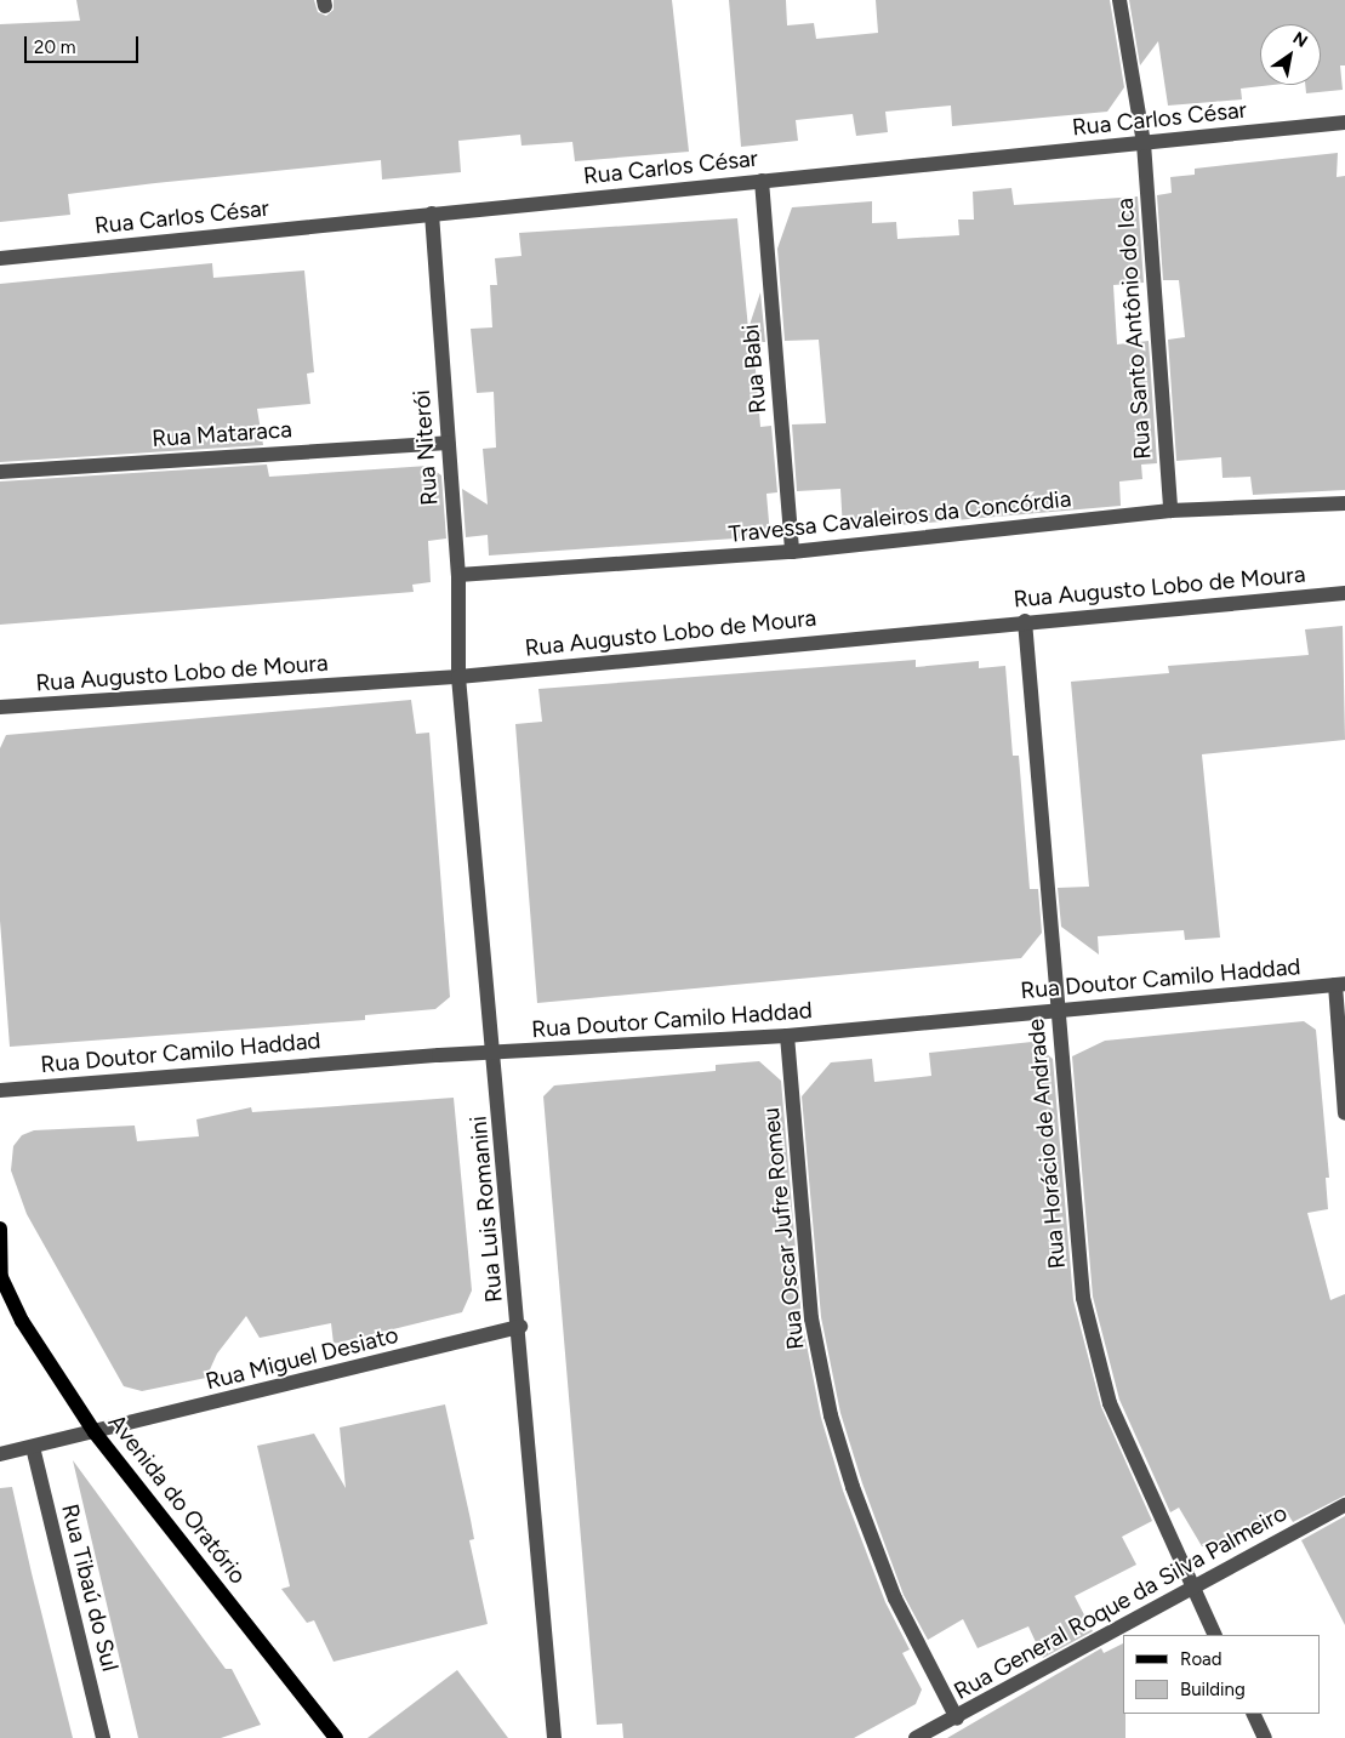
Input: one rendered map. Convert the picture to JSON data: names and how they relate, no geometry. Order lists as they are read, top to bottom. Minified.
{"streets":{"main road":["Avenida do Oratório"],"street":["Rua Carlos César","Rua Santo Antônio do Ica","Rua Babi","Rua Mataraca","Rua Niterói","Travessa Cavaleiros da Concórdia","Rua Augusto Lobo de Moura","Rua Doutor Camilo Haddad","Rua Horácio de Andrade","Rua Luis Romanini","Rua Oscar Jufre Romeu","Rua Miguel Desiato","Rua Tibaú do Sul","Rua General Roque da Silva Palmeiro"]},"crossings":[["Rua Carlos César","Rua Santo Antônio do Ica"],["Rua Carlos César","Rua Babi"],["Rua Carlos César","Rua Niterói"],["Rua Santo Antônio do Ica","Travessa Cavaleiros da Concórdia"],["Rua Babi","Travessa Cavaleiros da Concórdia"],["Rua Mataraca","Rua Niterói"],["Rua Niterói","Travessa Cavaleiros da Concórdia"],["Rua Niterói","Rua Augusto Lobo de Moura"],["Rua Niterói","Rua Luis Romanini"],["Rua Augusto Lobo de Moura","Rua Horácio de Andrade"],["Rua Augusto Lobo de Moura","Rua Luis Romanini"],["Rua Doutor Camilo Haddad","Rua Horácio de Andrade"],["Rua Doutor Camilo Haddad","Rua Luis Romanini"],["Rua Doutor Camilo Haddad","Rua Oscar Jufre Romeu"],["Rua Horácio de Andrade","Rua General Roque da Silva Palmeiro"],["Rua Luis Romanini","Rua Miguel Desiato"],["Rua Oscar Jufre Romeu","Rua General Roque da Silva Palmeiro"],["Rua Miguel Desiato","Avenida do Oratório"],["Rua Miguel Desiato","Rua Tibaú do Sul"]],"legend":["Road","Building"],"scale_bar":"20 m","north":"top right"}
